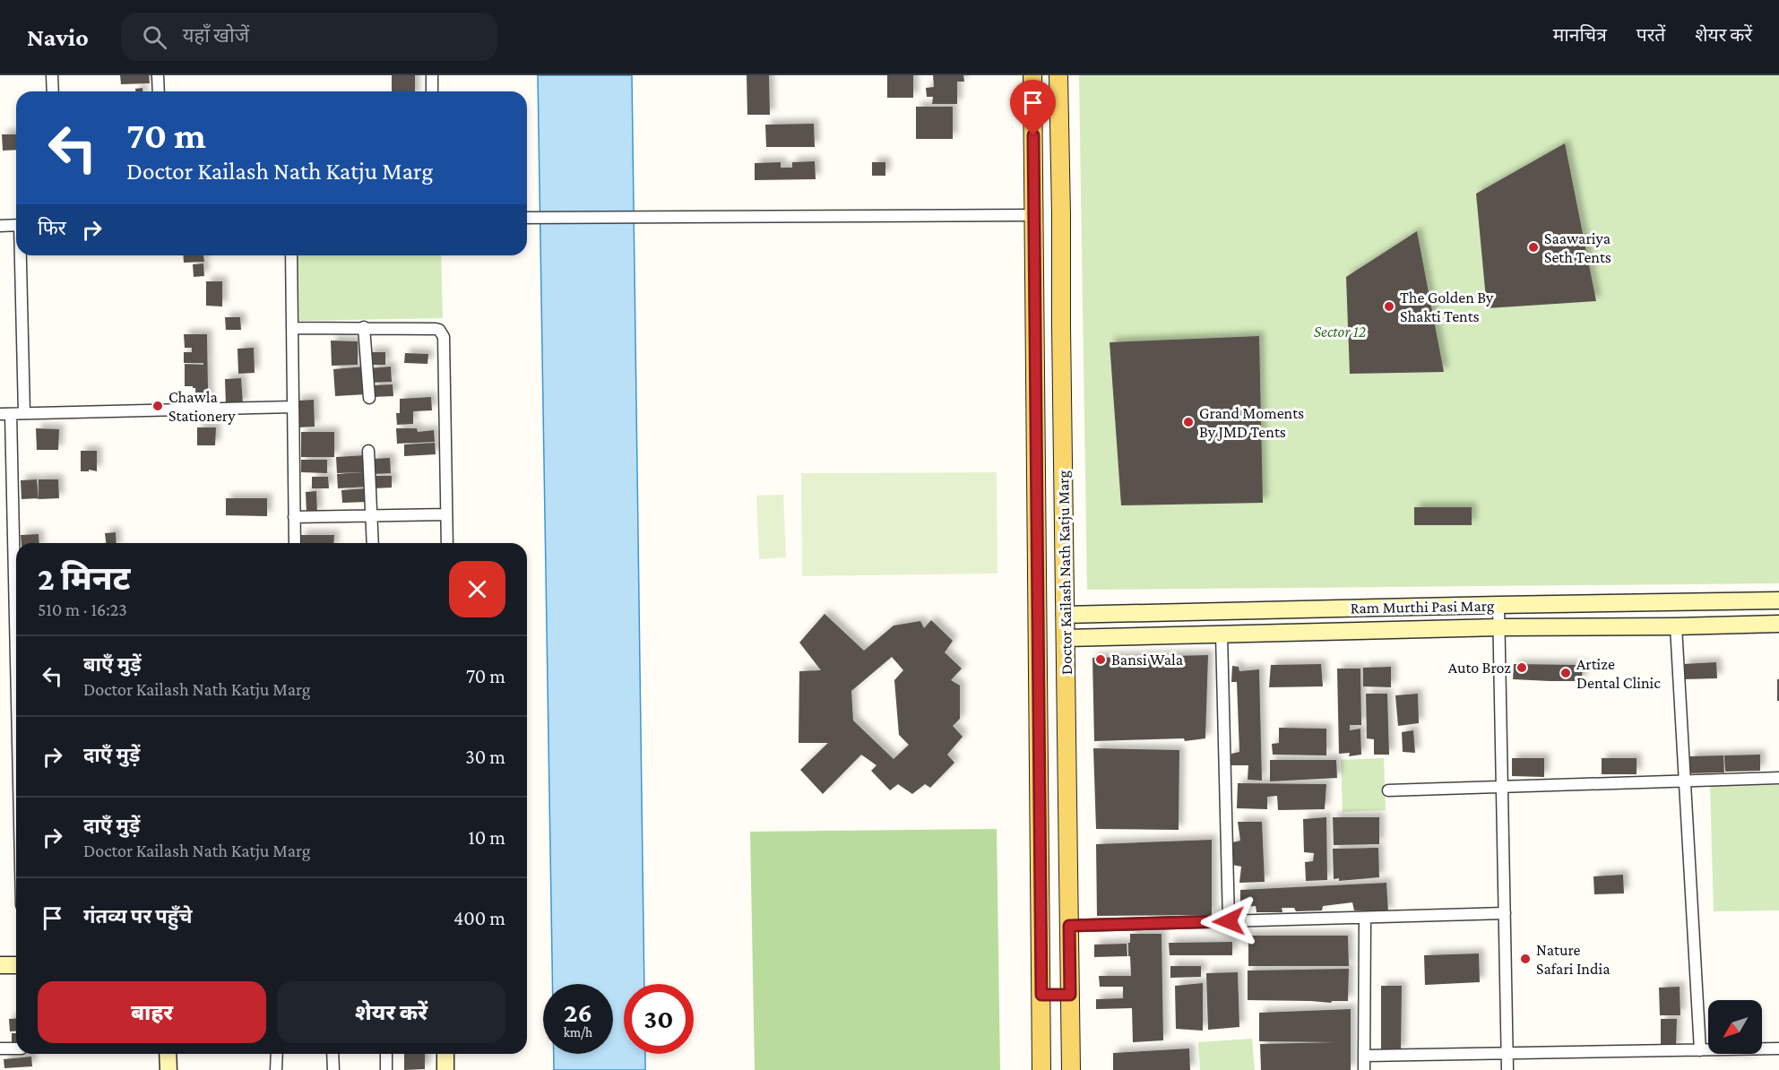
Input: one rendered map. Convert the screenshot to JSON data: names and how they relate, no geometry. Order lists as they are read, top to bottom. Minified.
{"streets":{"main road":["Doctor Kailash Nath Katju Marg"],"street":["Ram Murthi Pasi Marg"]},"crossings":[["Doctor Kailash Nath Katju Marg","Ram Murthi Pasi Marg"]],"parks":["Sector 12"],"places":["Saawariya Seth Tents","The Golden By Shakti Tents","Chawla Stationery","Grand Moments By JMD Tents","Bansi Wala","Auto Broz","Artize Dental Clinic","Nature Safari India"],"north":"bottom left","page":{"header":"Navio","search":"यहाँ खोजें","nav":["मानचित्र","परतें","शेयर करें"],"turn":["70 m","Doctor Kailash Nath Katju Marg"],"then":"फिर","heading":["2 मिनट","510 m · 16:23"],"list":[{"name":"बाएँ मुड़ें","note":"Doctor Kailash Nath Katju Marg","value":"70 m"},{"name":"दाएँ मुड़ें","value":"30 m"},{"name":"दाएँ मुड़ें","note":"Doctor Kailash Nath Katju Marg","value":"10 m"},{"name":"गंतव्य पर पहुँचे","value":"400 m"}],"buttons":["बाहर","शेयर करें"],"speed":"26 km/h","limit":"30"}}
